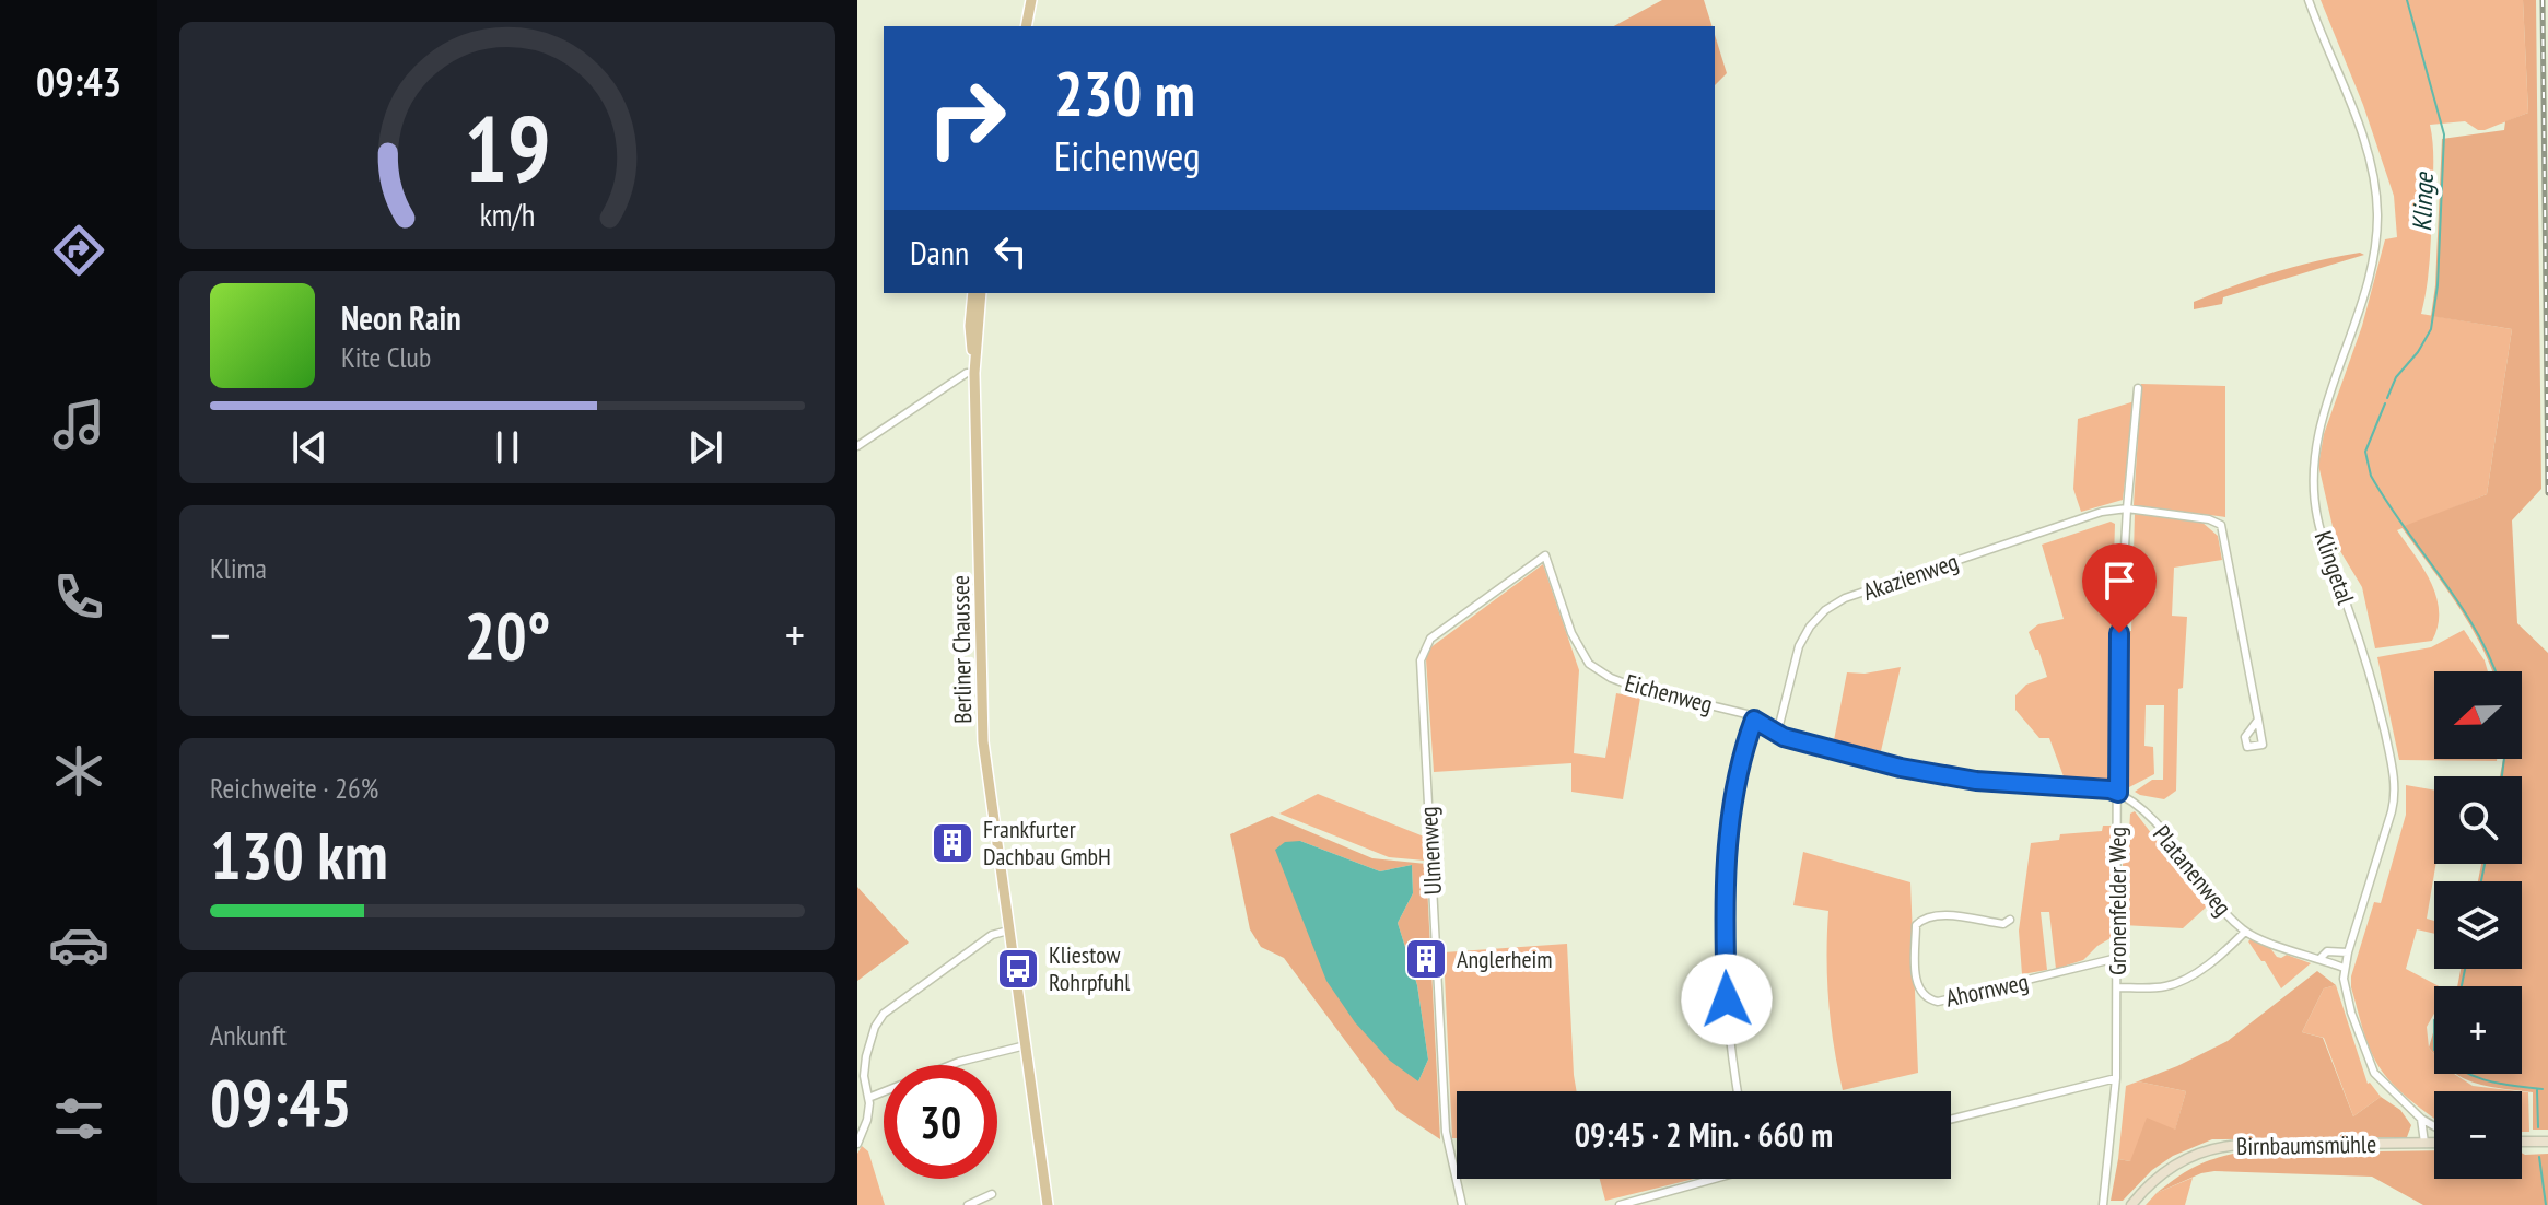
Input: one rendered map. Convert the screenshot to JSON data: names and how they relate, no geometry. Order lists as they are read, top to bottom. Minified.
{"streets":{"main road":["Berliner Chaussee","Birnbaumsmühle"],"street":["Klingetal","Akazienweg","Eichenweg","Ulmenweg","Platanenweg","Gronenfelder Weg","Ahornweg"]},"crossings":[["Klingetal","Platanenweg"],["Akazienweg","Eichenweg"],["Akazienweg","Gronenfelder Weg"],["Eichenweg","Ulmenweg"],["Eichenweg","Platanenweg"],["Eichenweg","Gronenfelder Weg"],["Platanenweg","Gronenfelder Weg"],["Gronenfelder Weg","Ahornweg"]],"water":["Klinge"],"places":{"building":["Frankfurter Dachbau GmbH","Anglerheim"],"bus stop":["Kliestow Rohrpfuhl"]},"north":"left","page":{"tabs":"09:43","turn":["230 m","Eichenweg"],"then":"Dann","song":["Neon Rain","Kite Club"],"tile":["Klima",["Reichweite · 26%","130 km"],["Ankunft","09:45"]],"heat":["−","20°","+"],"map_buttons":["+","−"],"limit":"30","trip":"09:45 · 2 Min. · 660 m","gauge":["19","km/h"]}}
